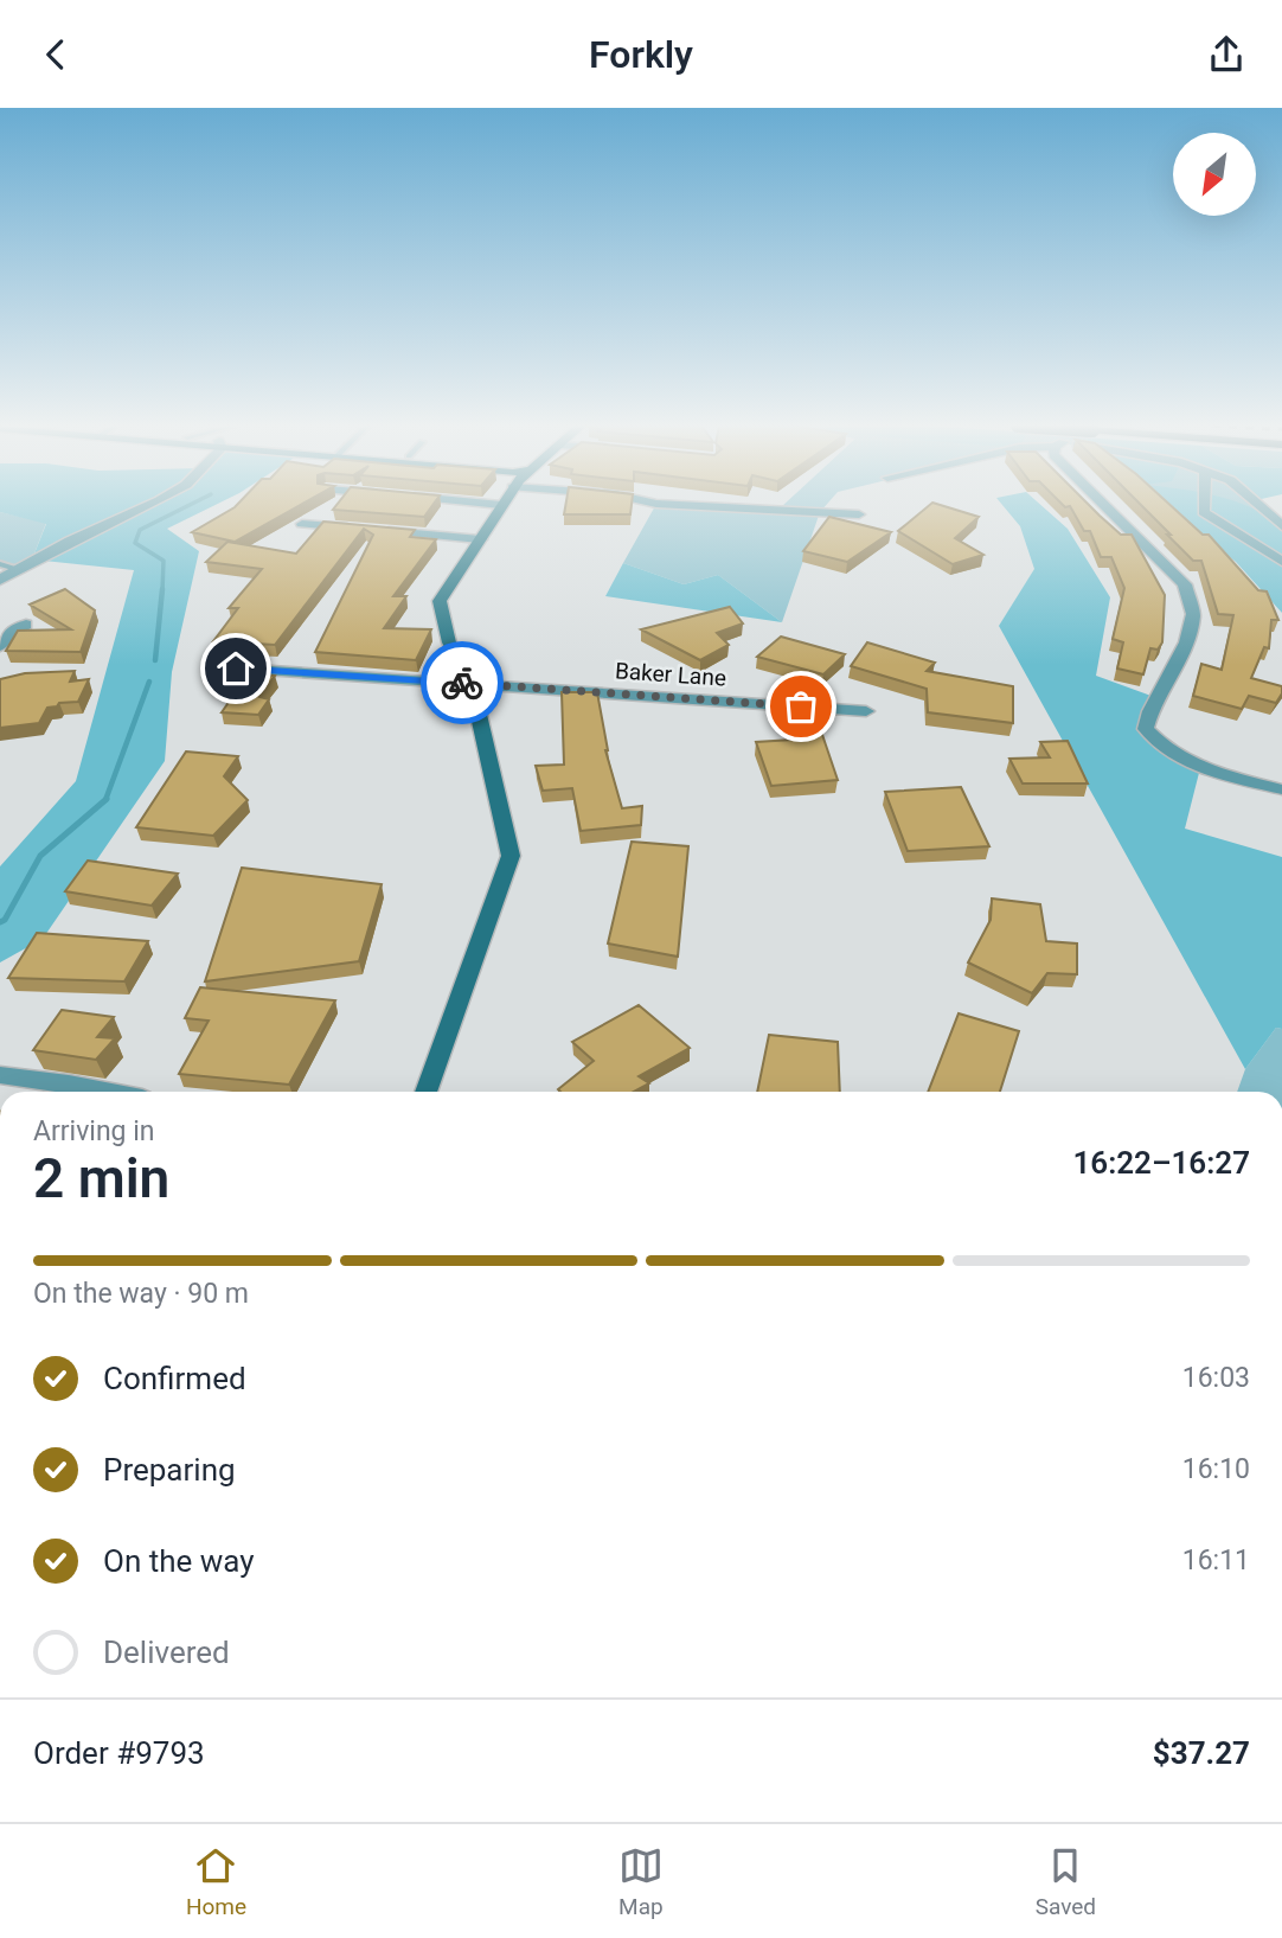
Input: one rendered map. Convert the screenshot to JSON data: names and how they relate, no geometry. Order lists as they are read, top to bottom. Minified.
{"streets":{"street":["Baker Lane"]},"north":"bottom left","page":{"header":"Forkly","heading":["2 min","Arriving in","16:22–16:27"],"panel":["Order #9793","$37.27"],"bar":"On the way · 90 m","list":[["Confirmed","16:03"],["Preparing","16:10"],["On the way","16:11"],"Delivered"],"tabs":["Home","Map","Saved"]}}
